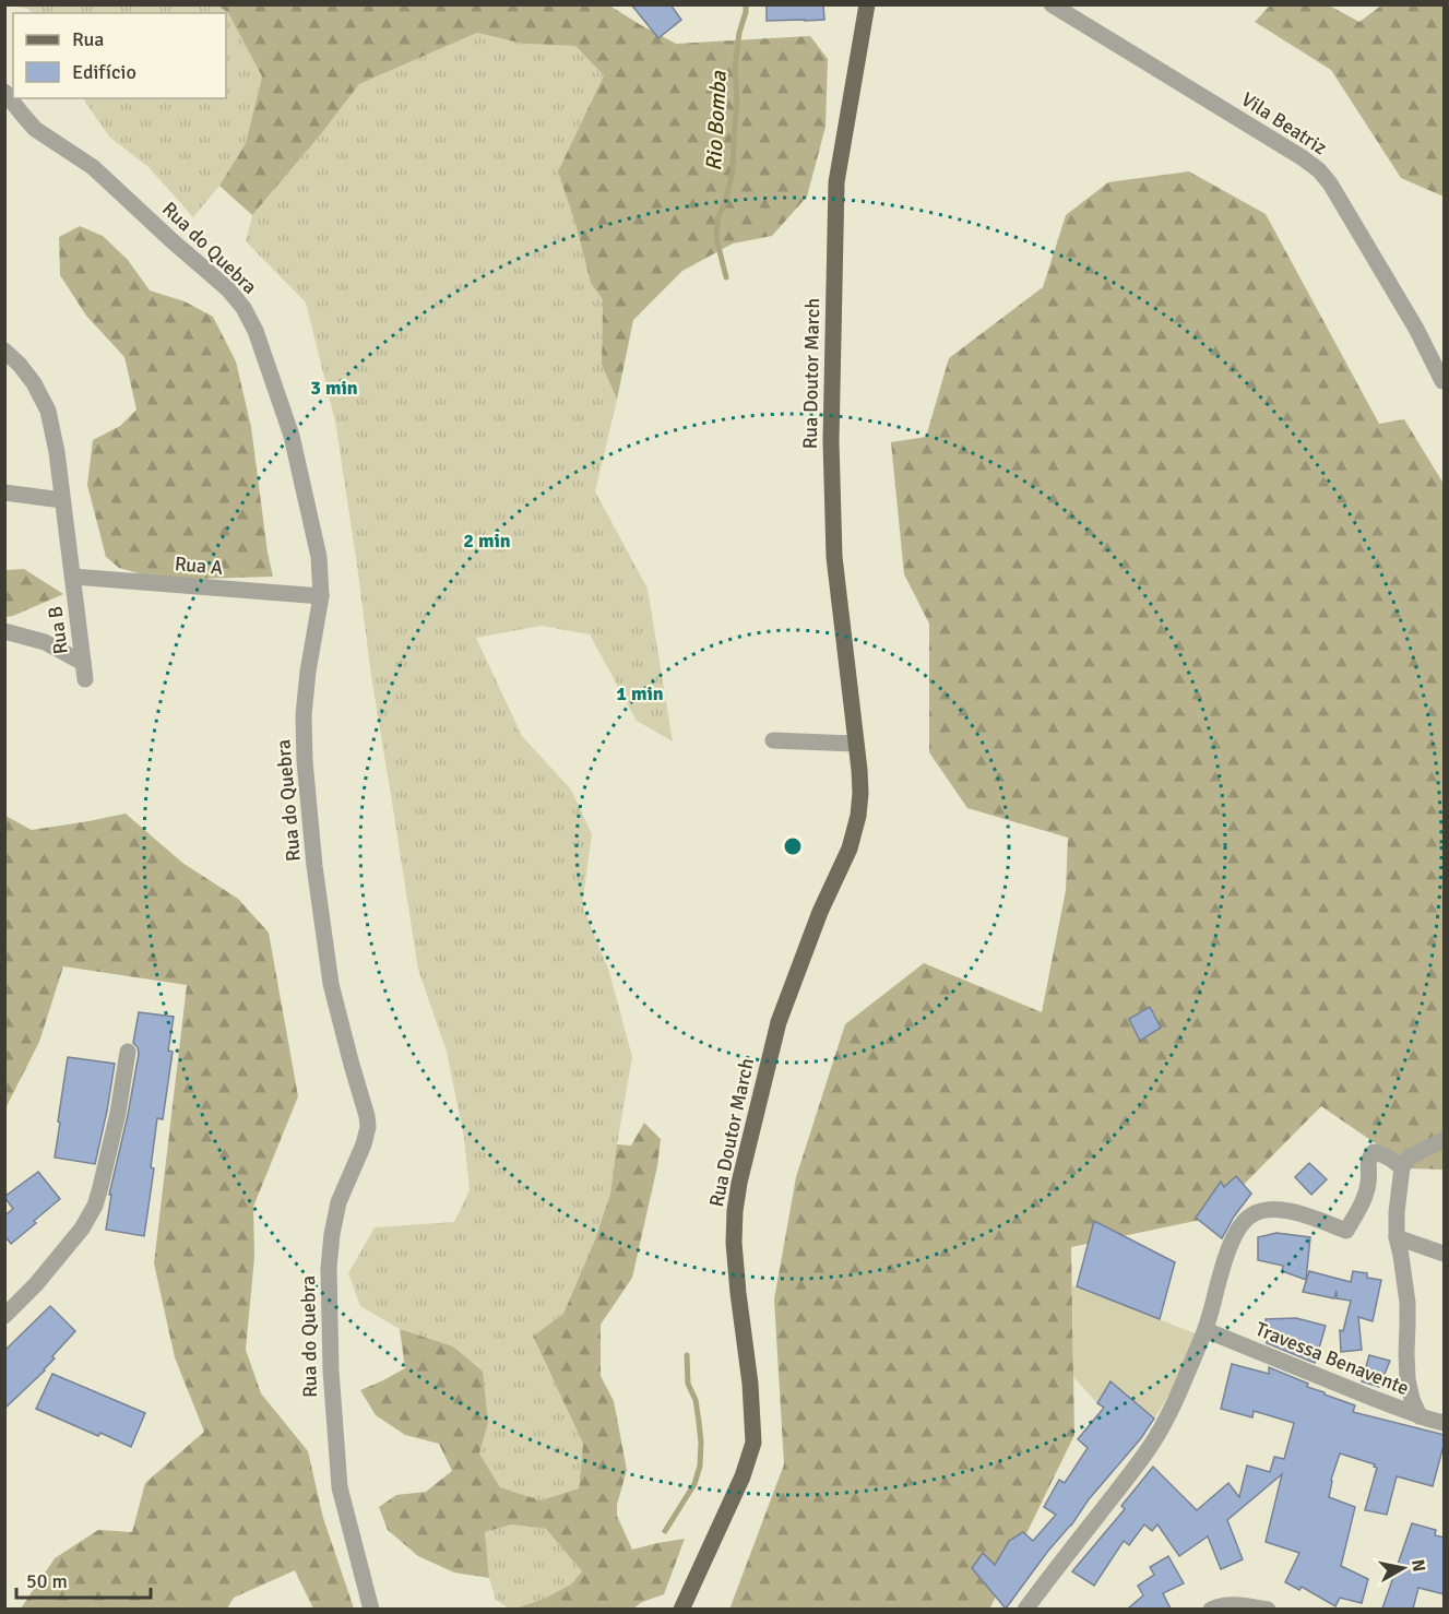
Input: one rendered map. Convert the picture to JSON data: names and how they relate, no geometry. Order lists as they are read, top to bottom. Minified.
{"streets":{"main road":["Rua Doutor March"],"street":["Vila Beatriz","Rua do Quebra","Rua A","Rua B","Travessa Benavente"]},"crossings":[["Rua do Quebra","Rua A"],["Rua A","Rua B"]],"water":["Rio Bomba"],"legend":["Rua","Edifício"],"scale_bar":"50 m","north":"right","rings":["3 min","2 min","1 min"]}
